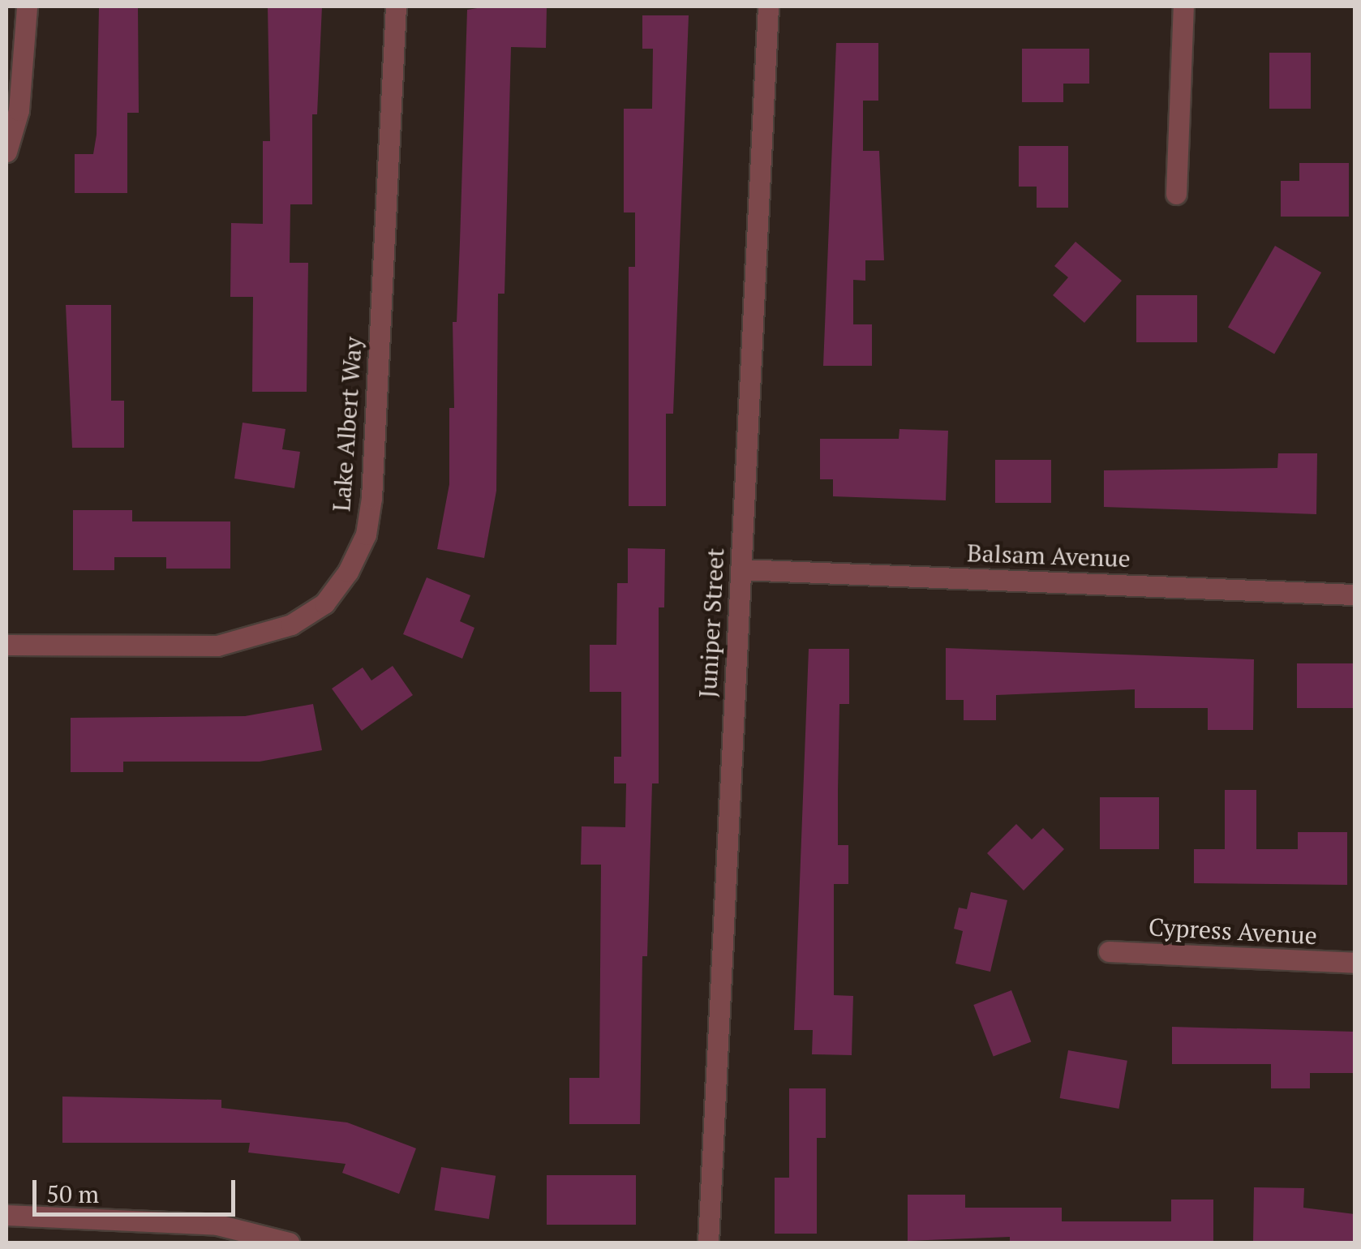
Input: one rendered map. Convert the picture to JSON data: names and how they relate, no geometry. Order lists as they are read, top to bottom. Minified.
{"streets":{"street":["Lake Albert Way","Balsam Avenue","Juniper Street","Cypress Avenue"]},"crossings":[["Balsam Avenue","Juniper Street"]],"scale_bar":"50 m"}
